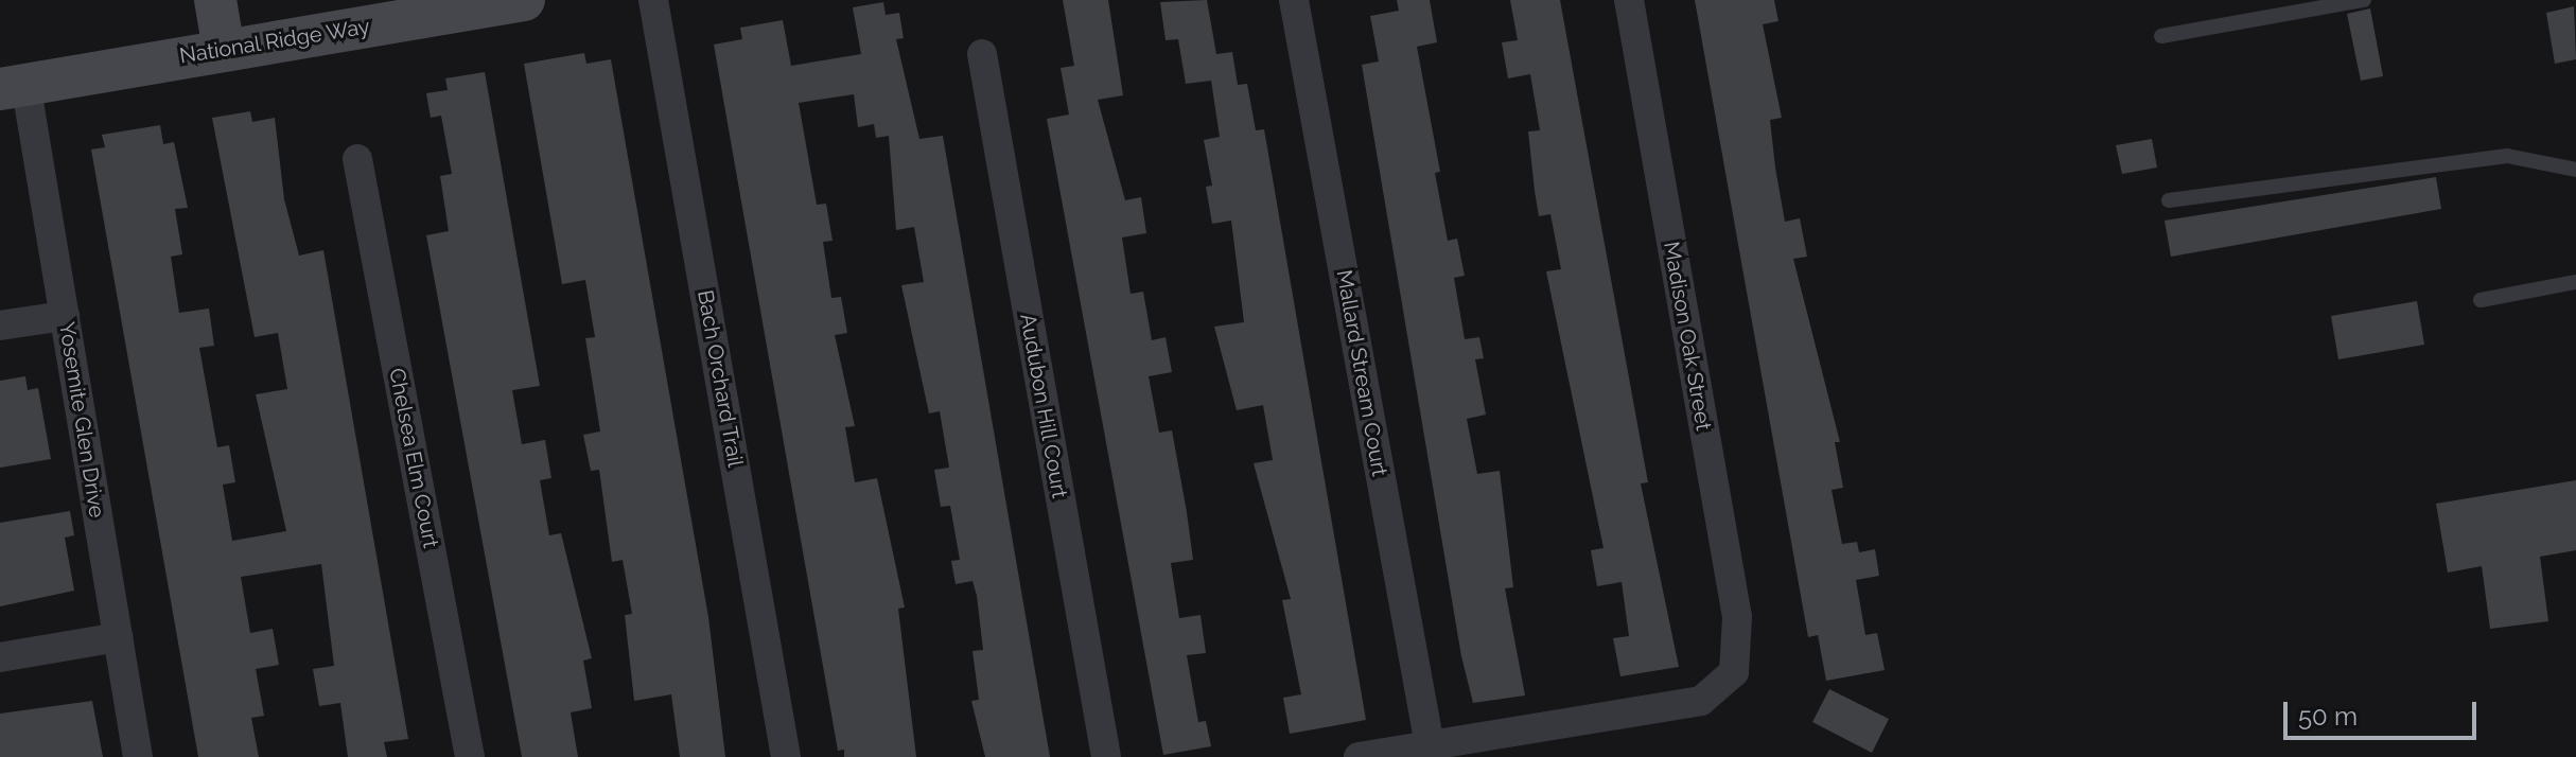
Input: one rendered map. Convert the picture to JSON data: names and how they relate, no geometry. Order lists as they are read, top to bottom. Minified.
{"streets":{"street":["National Ridge Way","Madison Oak Street","Mallard Stream Court","Bach Orchard Trail","Audubon Hill Court","Yosemite Glen Drive","Chelsea Elm Court"]},"crossings":[["National Ridge Way","Yosemite Glen Drive"],["Madison Oak Street","Mallard Stream Court"]],"scale_bar":"50 m"}
